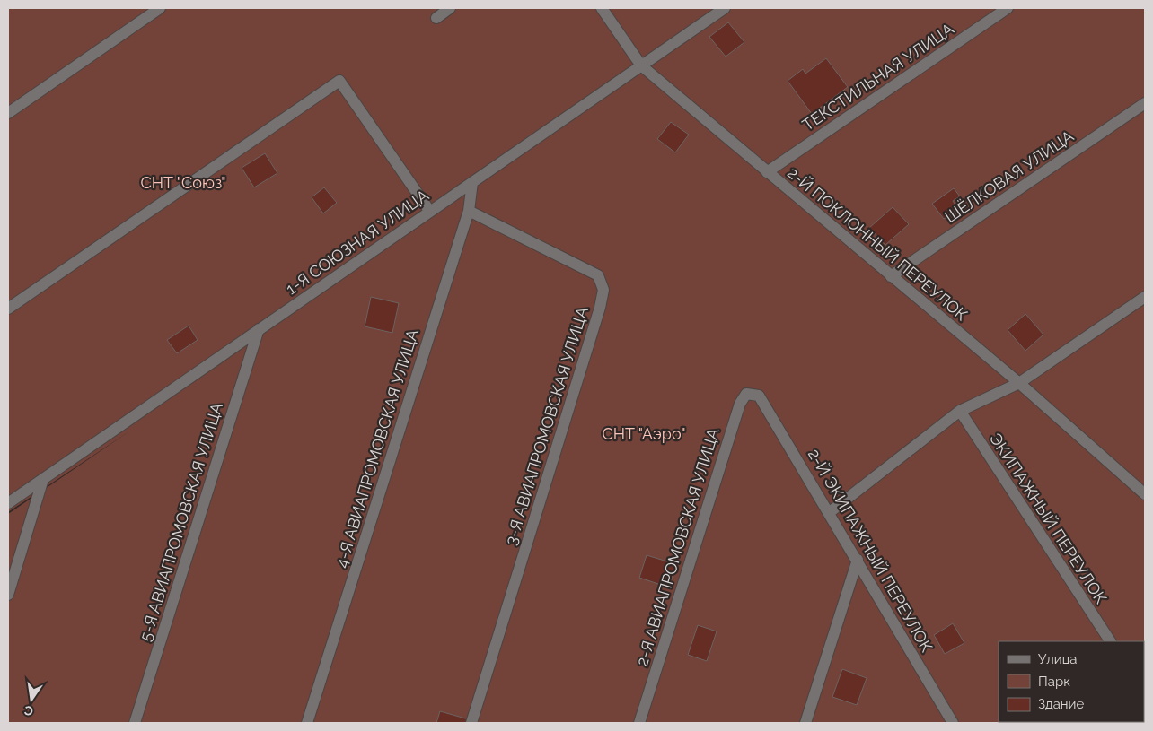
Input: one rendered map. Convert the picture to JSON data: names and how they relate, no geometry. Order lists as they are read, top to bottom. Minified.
{"streets":{"street":["ТЕКСТИЛЬНАЯ УЛИЦА","ШЁЛКОВАЯ УЛИЦА","1-Я СОЮЗНАЯ УЛИЦА","2-Й ПОКЛОННЫЙ ПЕРЕУЛОК","3-Я АВИАПРОМОВСКАЯ УЛИЦА","4-Я АВИАПРОМОВСКАЯ УЛИЦА","ЭКИПАЖНЫЙ ПЕРЕУЛОК","5-Я АВИАПРОМОВСКАЯ УЛИЦА","2-Я АВИАПРОМОВСКАЯ УЛИЦА","2-Й ЭКИПАЖНЫЙ ПЕРЕУЛОК"]},"crossings":[["ТЕКСТИЛЬНАЯ УЛИЦА","2-Й ПОКЛОННЫЙ ПЕРЕУЛОК"],["ШЁЛКОВАЯ УЛИЦА","2-Й ПОКЛОННЫЙ ПЕРЕУЛОК"],["1-Я СОЮЗНАЯ УЛИЦА","2-Й ПОКЛОННЫЙ ПЕРЕУЛОК"],["1-Я СОЮЗНАЯ УЛИЦА","4-Я АВИАПРОМОВСКАЯ УЛИЦА"],["1-Я СОЮЗНАЯ УЛИЦА","5-Я АВИАПРОМОВСКАЯ УЛИЦА"],["3-Я АВИАПРОМОВСКАЯ УЛИЦА","4-Я АВИАПРОМОВСКАЯ УЛИЦА"],["2-Я АВИАПРОМОВСКАЯ УЛИЦА","2-Й ЭКИПАЖНЫЙ ПЕРЕУЛОК"]],"parks":["СНТ \"Союз\"","СНТ \"Аэро\""],"legend":["Улица","Парк","Здание"],"north":"bottom"}
